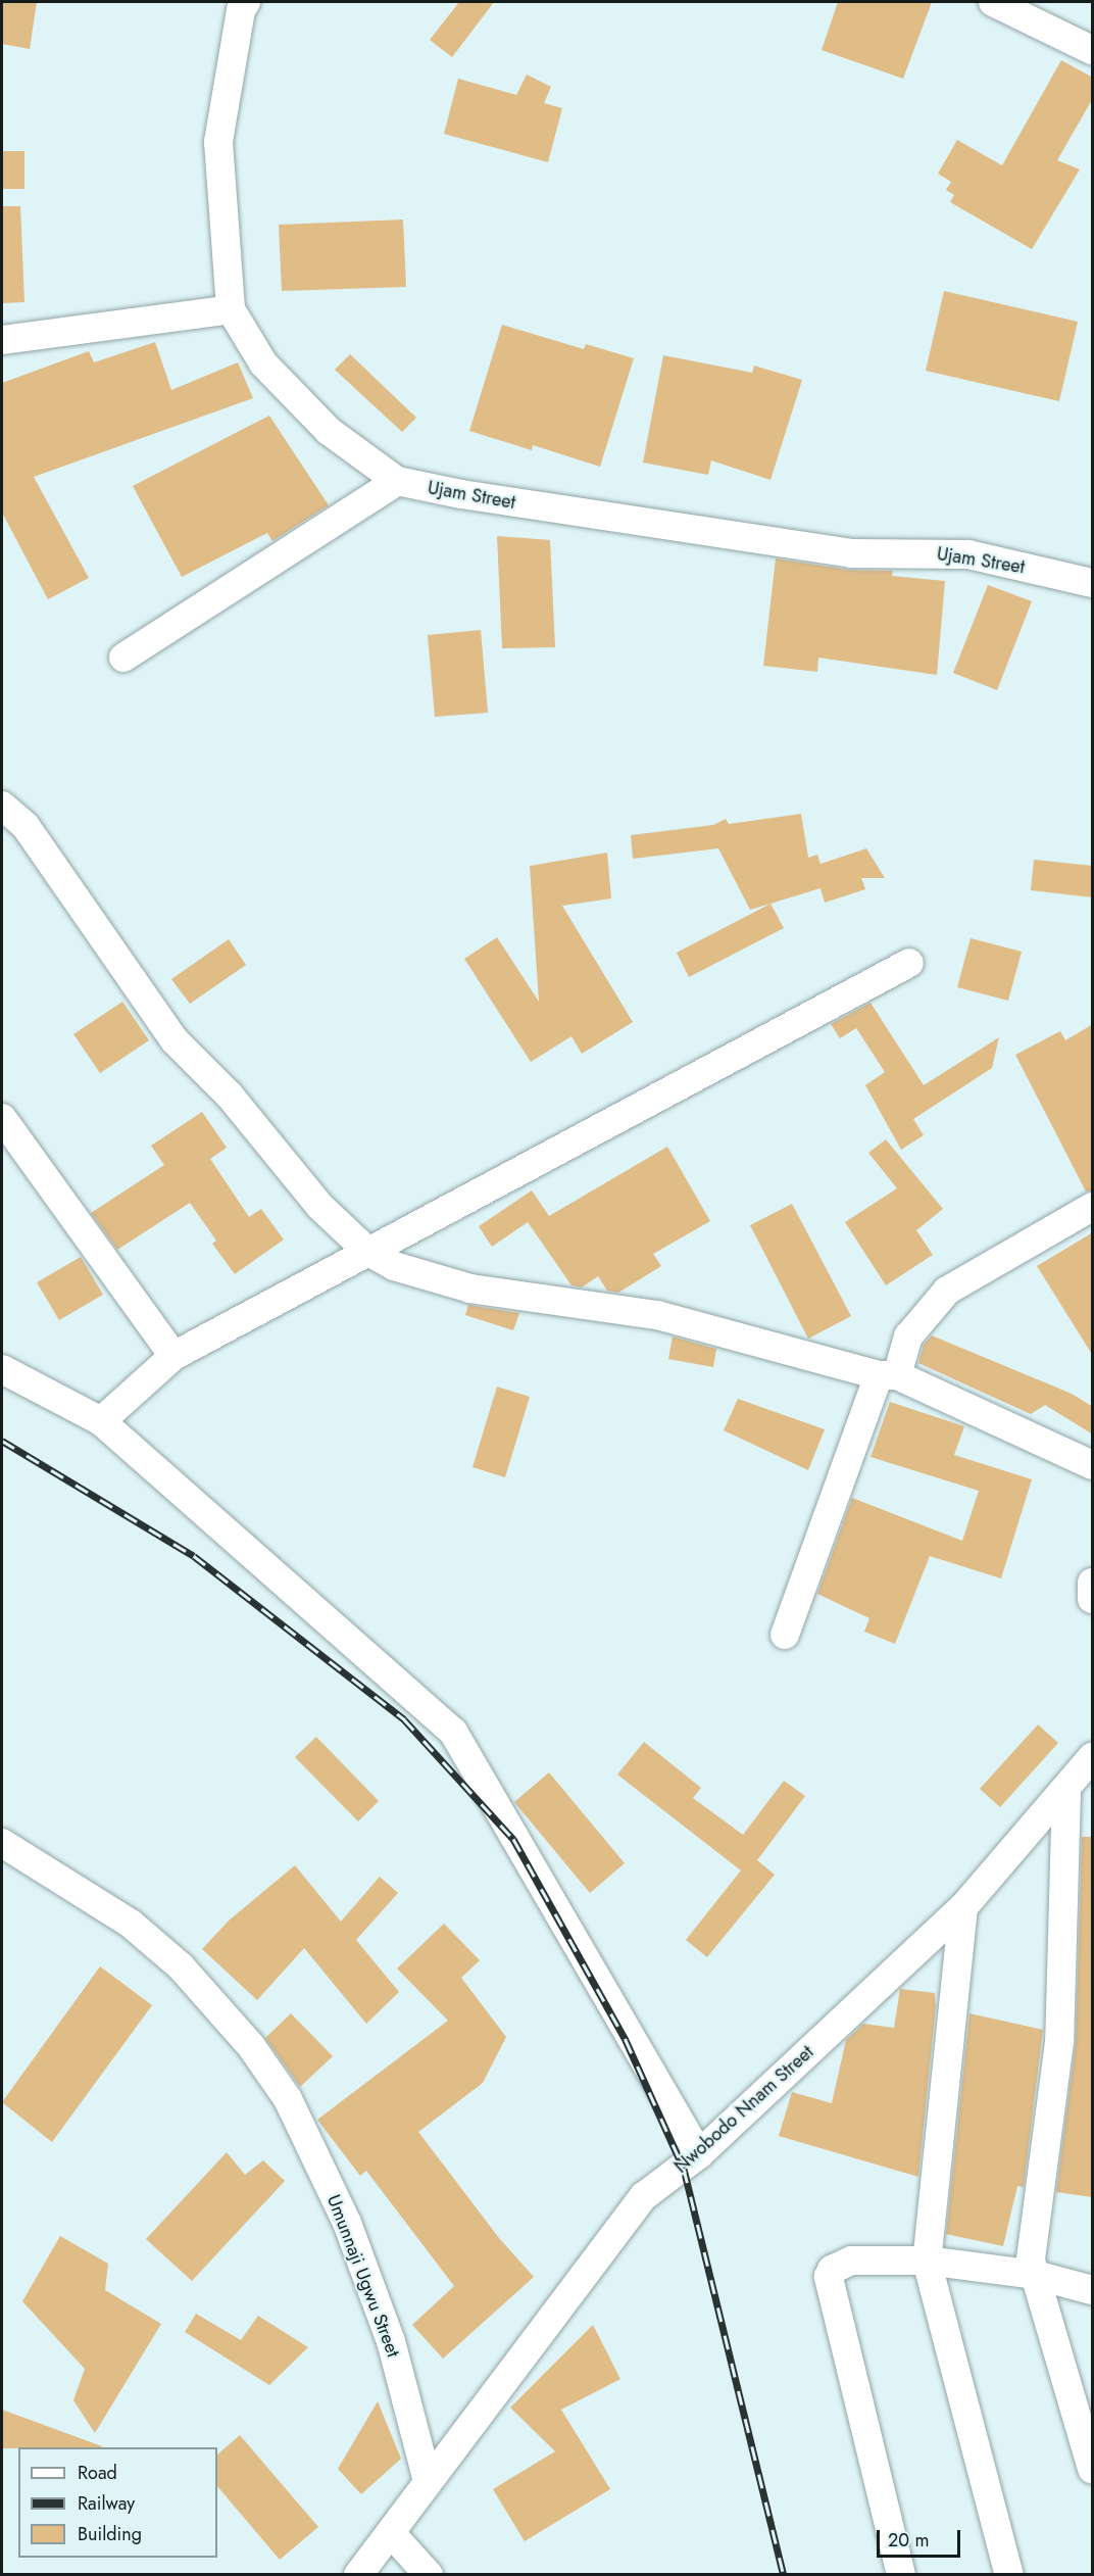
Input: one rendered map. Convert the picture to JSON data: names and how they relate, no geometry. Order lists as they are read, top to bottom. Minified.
{"streets":{"street":["Ujam Street","Nwobodo Nnam Street","Umunnaji Ugwu Street"]},"crossings":[["Nwobodo Nnam Street","Umunnaji Ugwu Street"]],"legend":["Road","Railway","Building"],"scale_bar":"20 m"}
